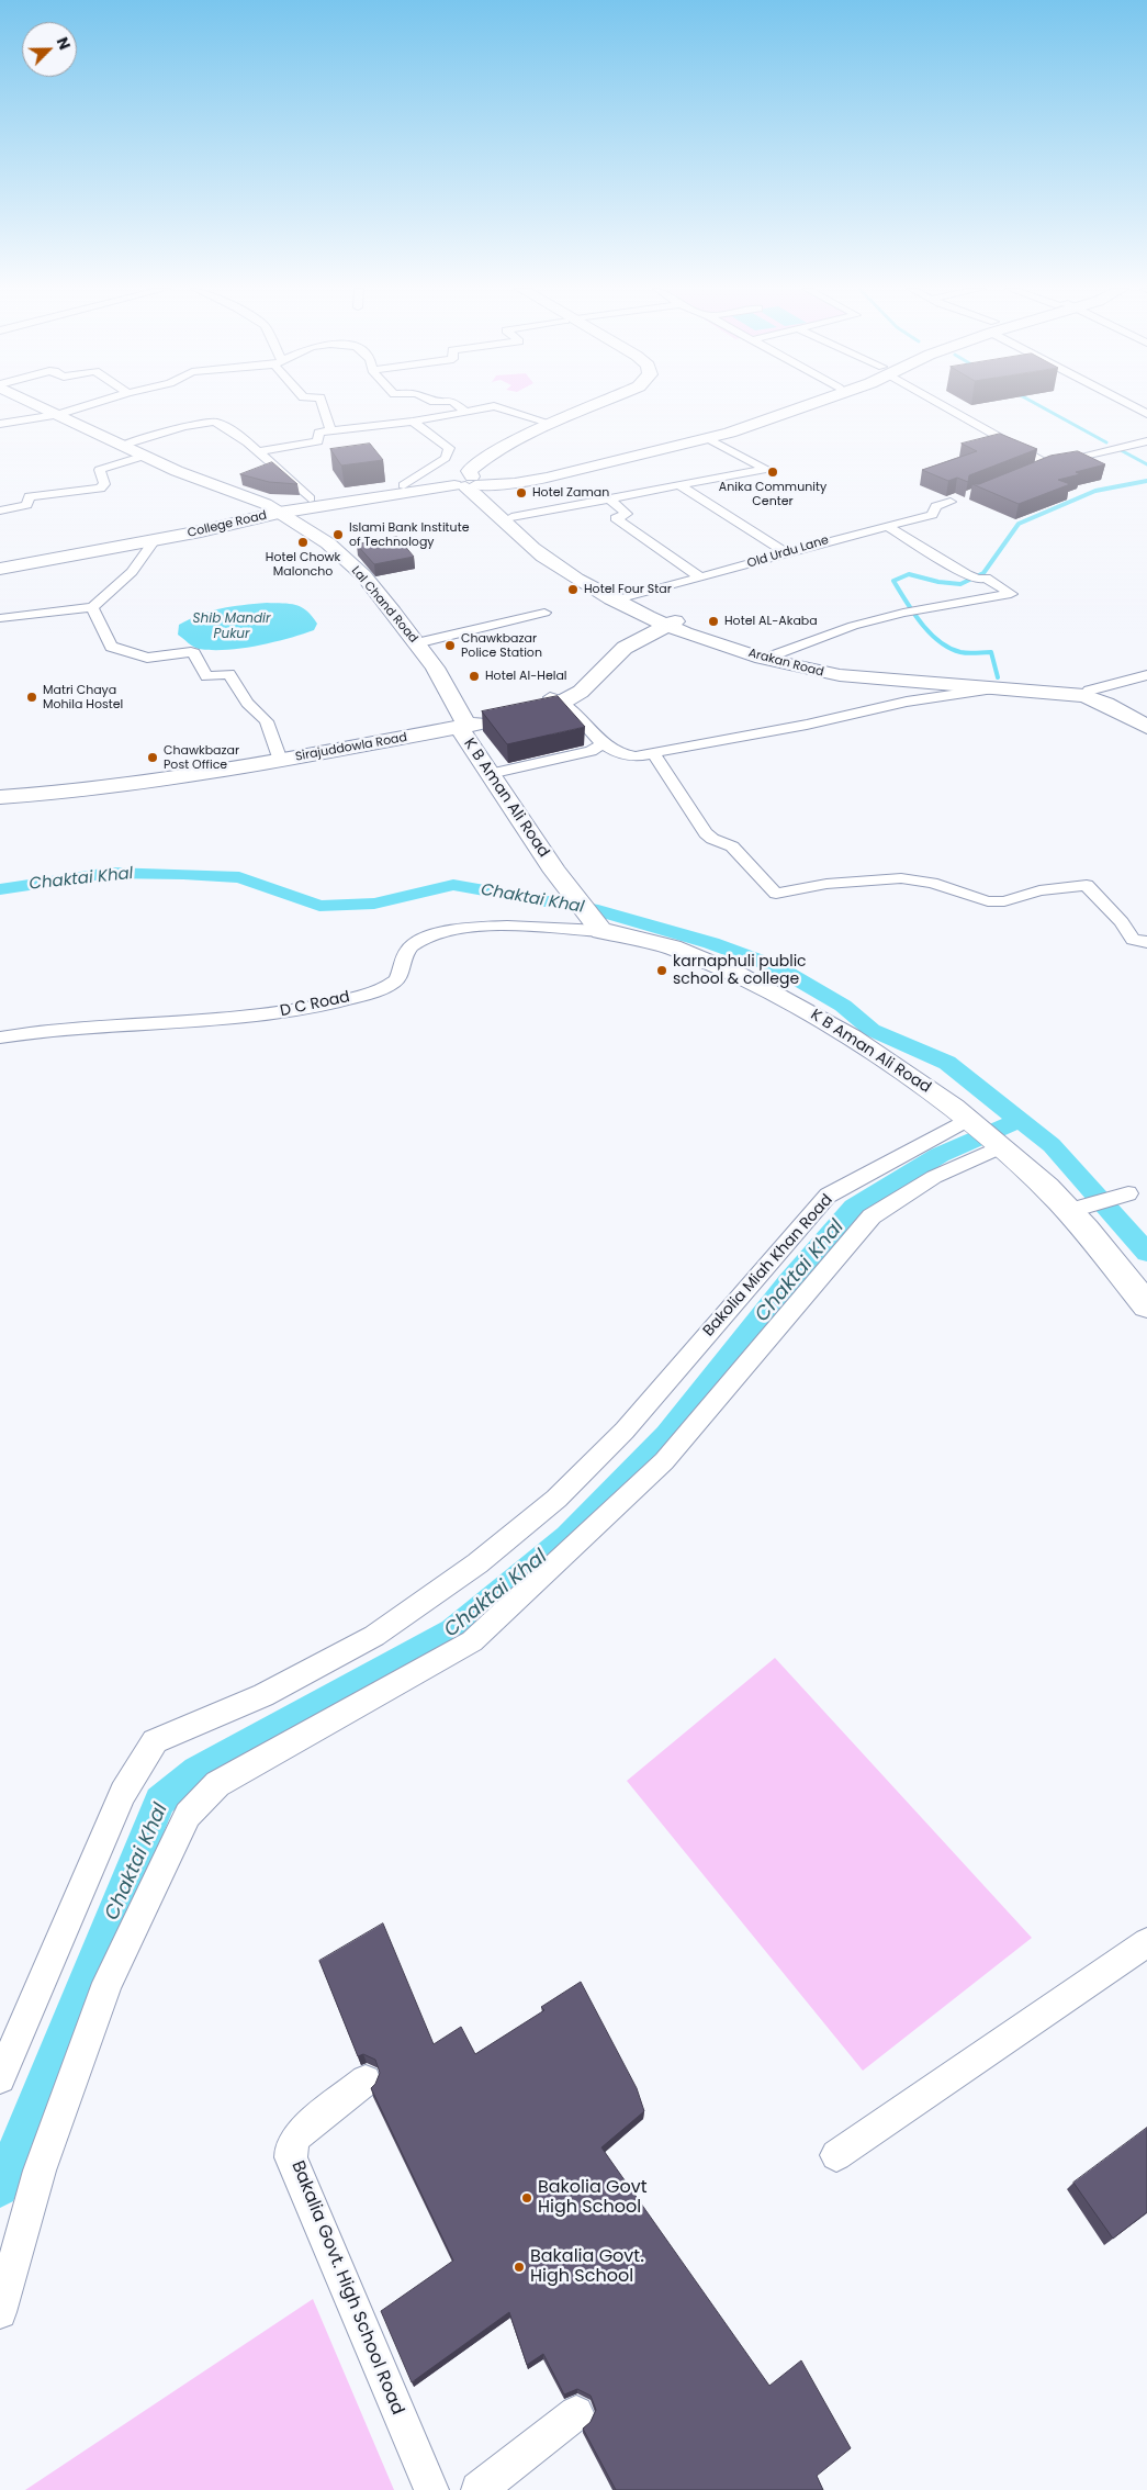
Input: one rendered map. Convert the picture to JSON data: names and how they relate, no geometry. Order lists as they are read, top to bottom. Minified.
{"streets":{"main road":["College Road","Lal Chand Road","Arakan Road","Sirajuddowla Road","K B Aman Ali Road"],"street":["Old Urdu Lane","D C Road","Bakolia Miah Khan Road","Bakalia Govt. High School Road"]},"crossings":[["College Road","Lal Chand Road"],["College Road","Arakan Road"],["Old Urdu Lane","Arakan Road"],["Lal Chand Road","Sirajuddowla Road"],["Lal Chand Road","K B Aman Ali Road"],["Arakan Road","Sirajuddowla Road"],["Sirajuddowla Road","K B Aman Ali Road"],["K B Aman Ali Road","D C Road"],["K B Aman Ali Road","Bakolia Miah Khan Road"]],"water":["Shib Mandir Pukur","Chaktai Khal"],"places":["Anika Community Center","Hotel Zaman","Islami Bank Institute of Technology","Hotel Chowk Maloncho","Hotel Four Star","Hotel AL-Akaba","Chawkbazar Police Station","Hotel Al-Helal","Matri Chaya Mohila Hostel","Chawkbazar Post Office","karnaphuli public school & college","Bakolia Govt High School","Bakalia Govt. High School"],"north":"top right"}
